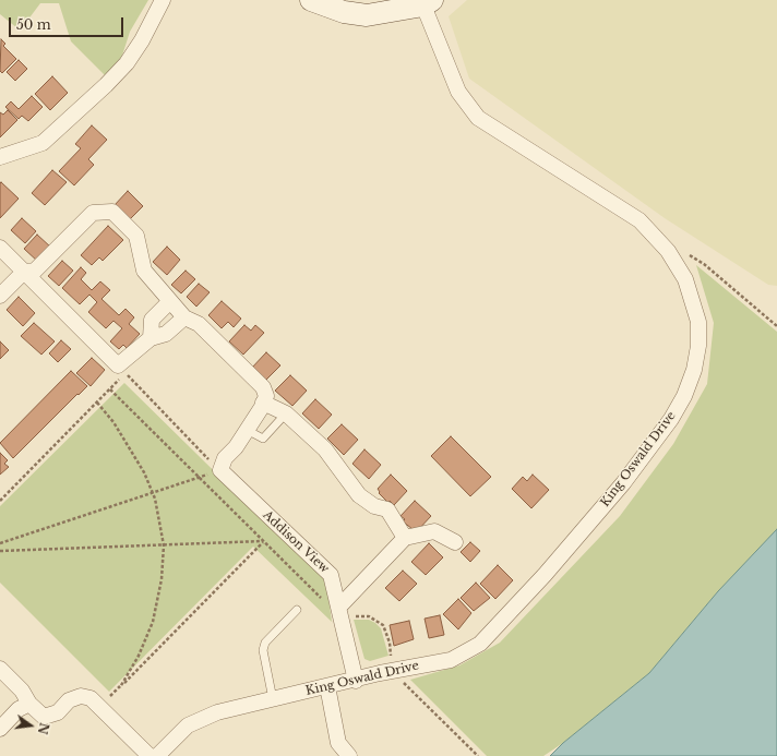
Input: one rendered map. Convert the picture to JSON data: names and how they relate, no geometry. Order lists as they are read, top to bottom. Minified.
{"streets":{"street":["King Oswald Drive","Addison View"]},"crossings":[["King Oswald Drive","Addison View"]],"scale_bar":"50 m","north":"right"}
